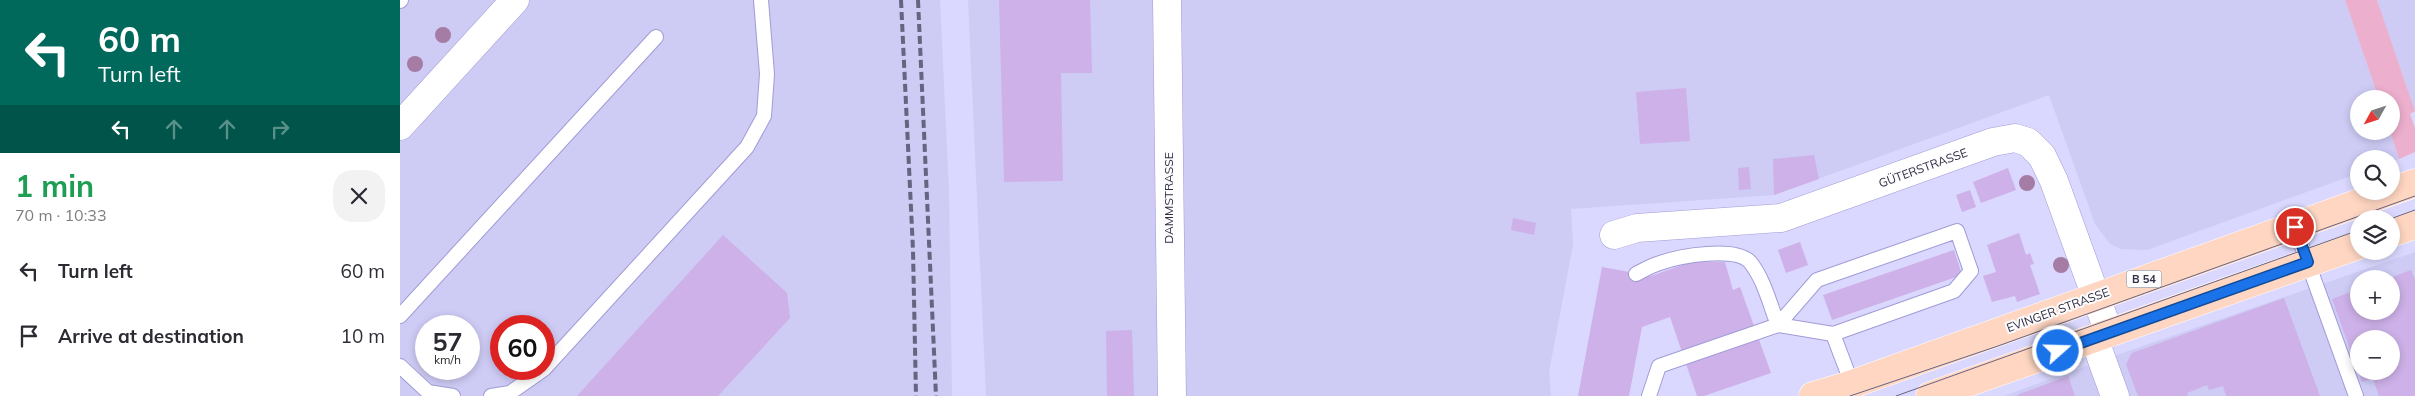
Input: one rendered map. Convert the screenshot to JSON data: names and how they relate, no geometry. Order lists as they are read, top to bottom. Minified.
{"streets":{"main road":["B 54","EVINGER STRASSE"],"street":["GÜTERSTRASSE","DAMMSTRASSE"]},"crossings":[["GÜTERSTRASSE","EVINGER STRASSE"]],"north":"bottom left","page":{"turn":["60 m","Turn left"],"map_buttons":["+","−"],"heading":["1 min","70 m · 10:33"],"list":[{"name":"Turn left","value":"60 m"},{"name":"Arrive at destination","value":"10 m"}],"speed":"57 km/h","limit":"60"}}
